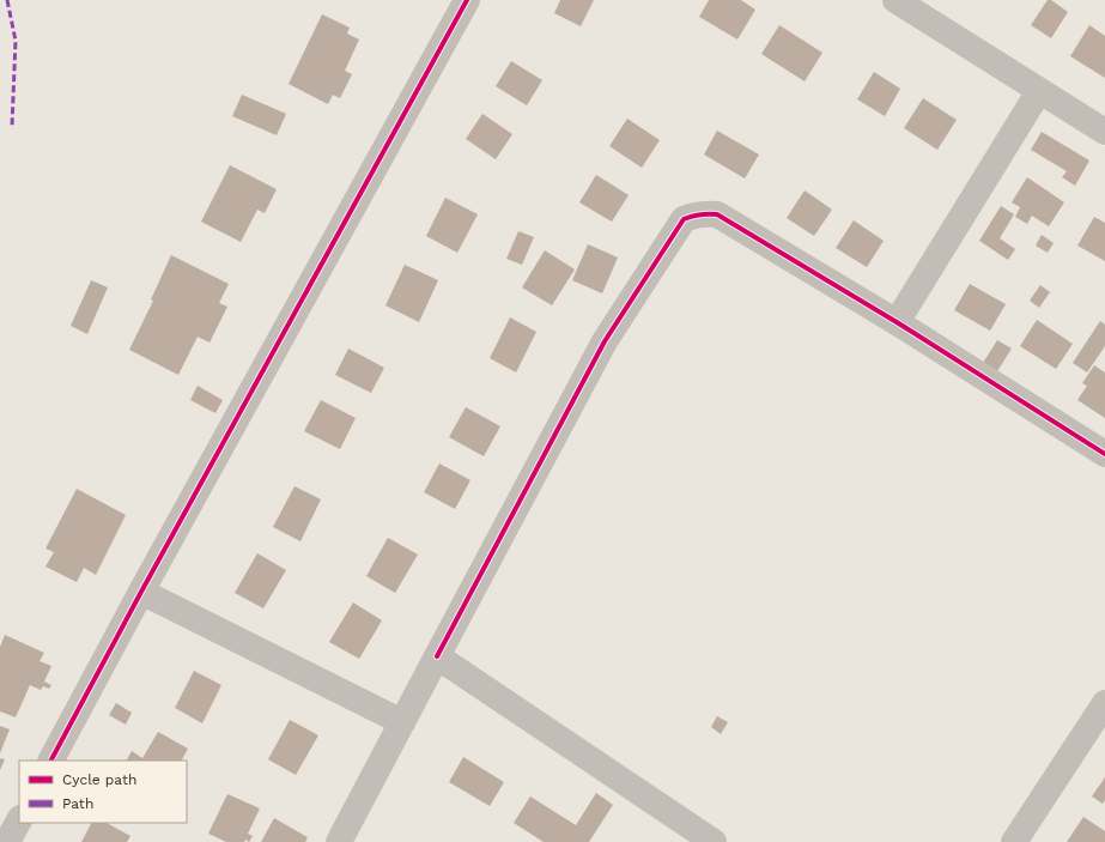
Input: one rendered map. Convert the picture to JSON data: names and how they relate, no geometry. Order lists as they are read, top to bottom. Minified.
{"legend":["Cycle path","Path"]}
